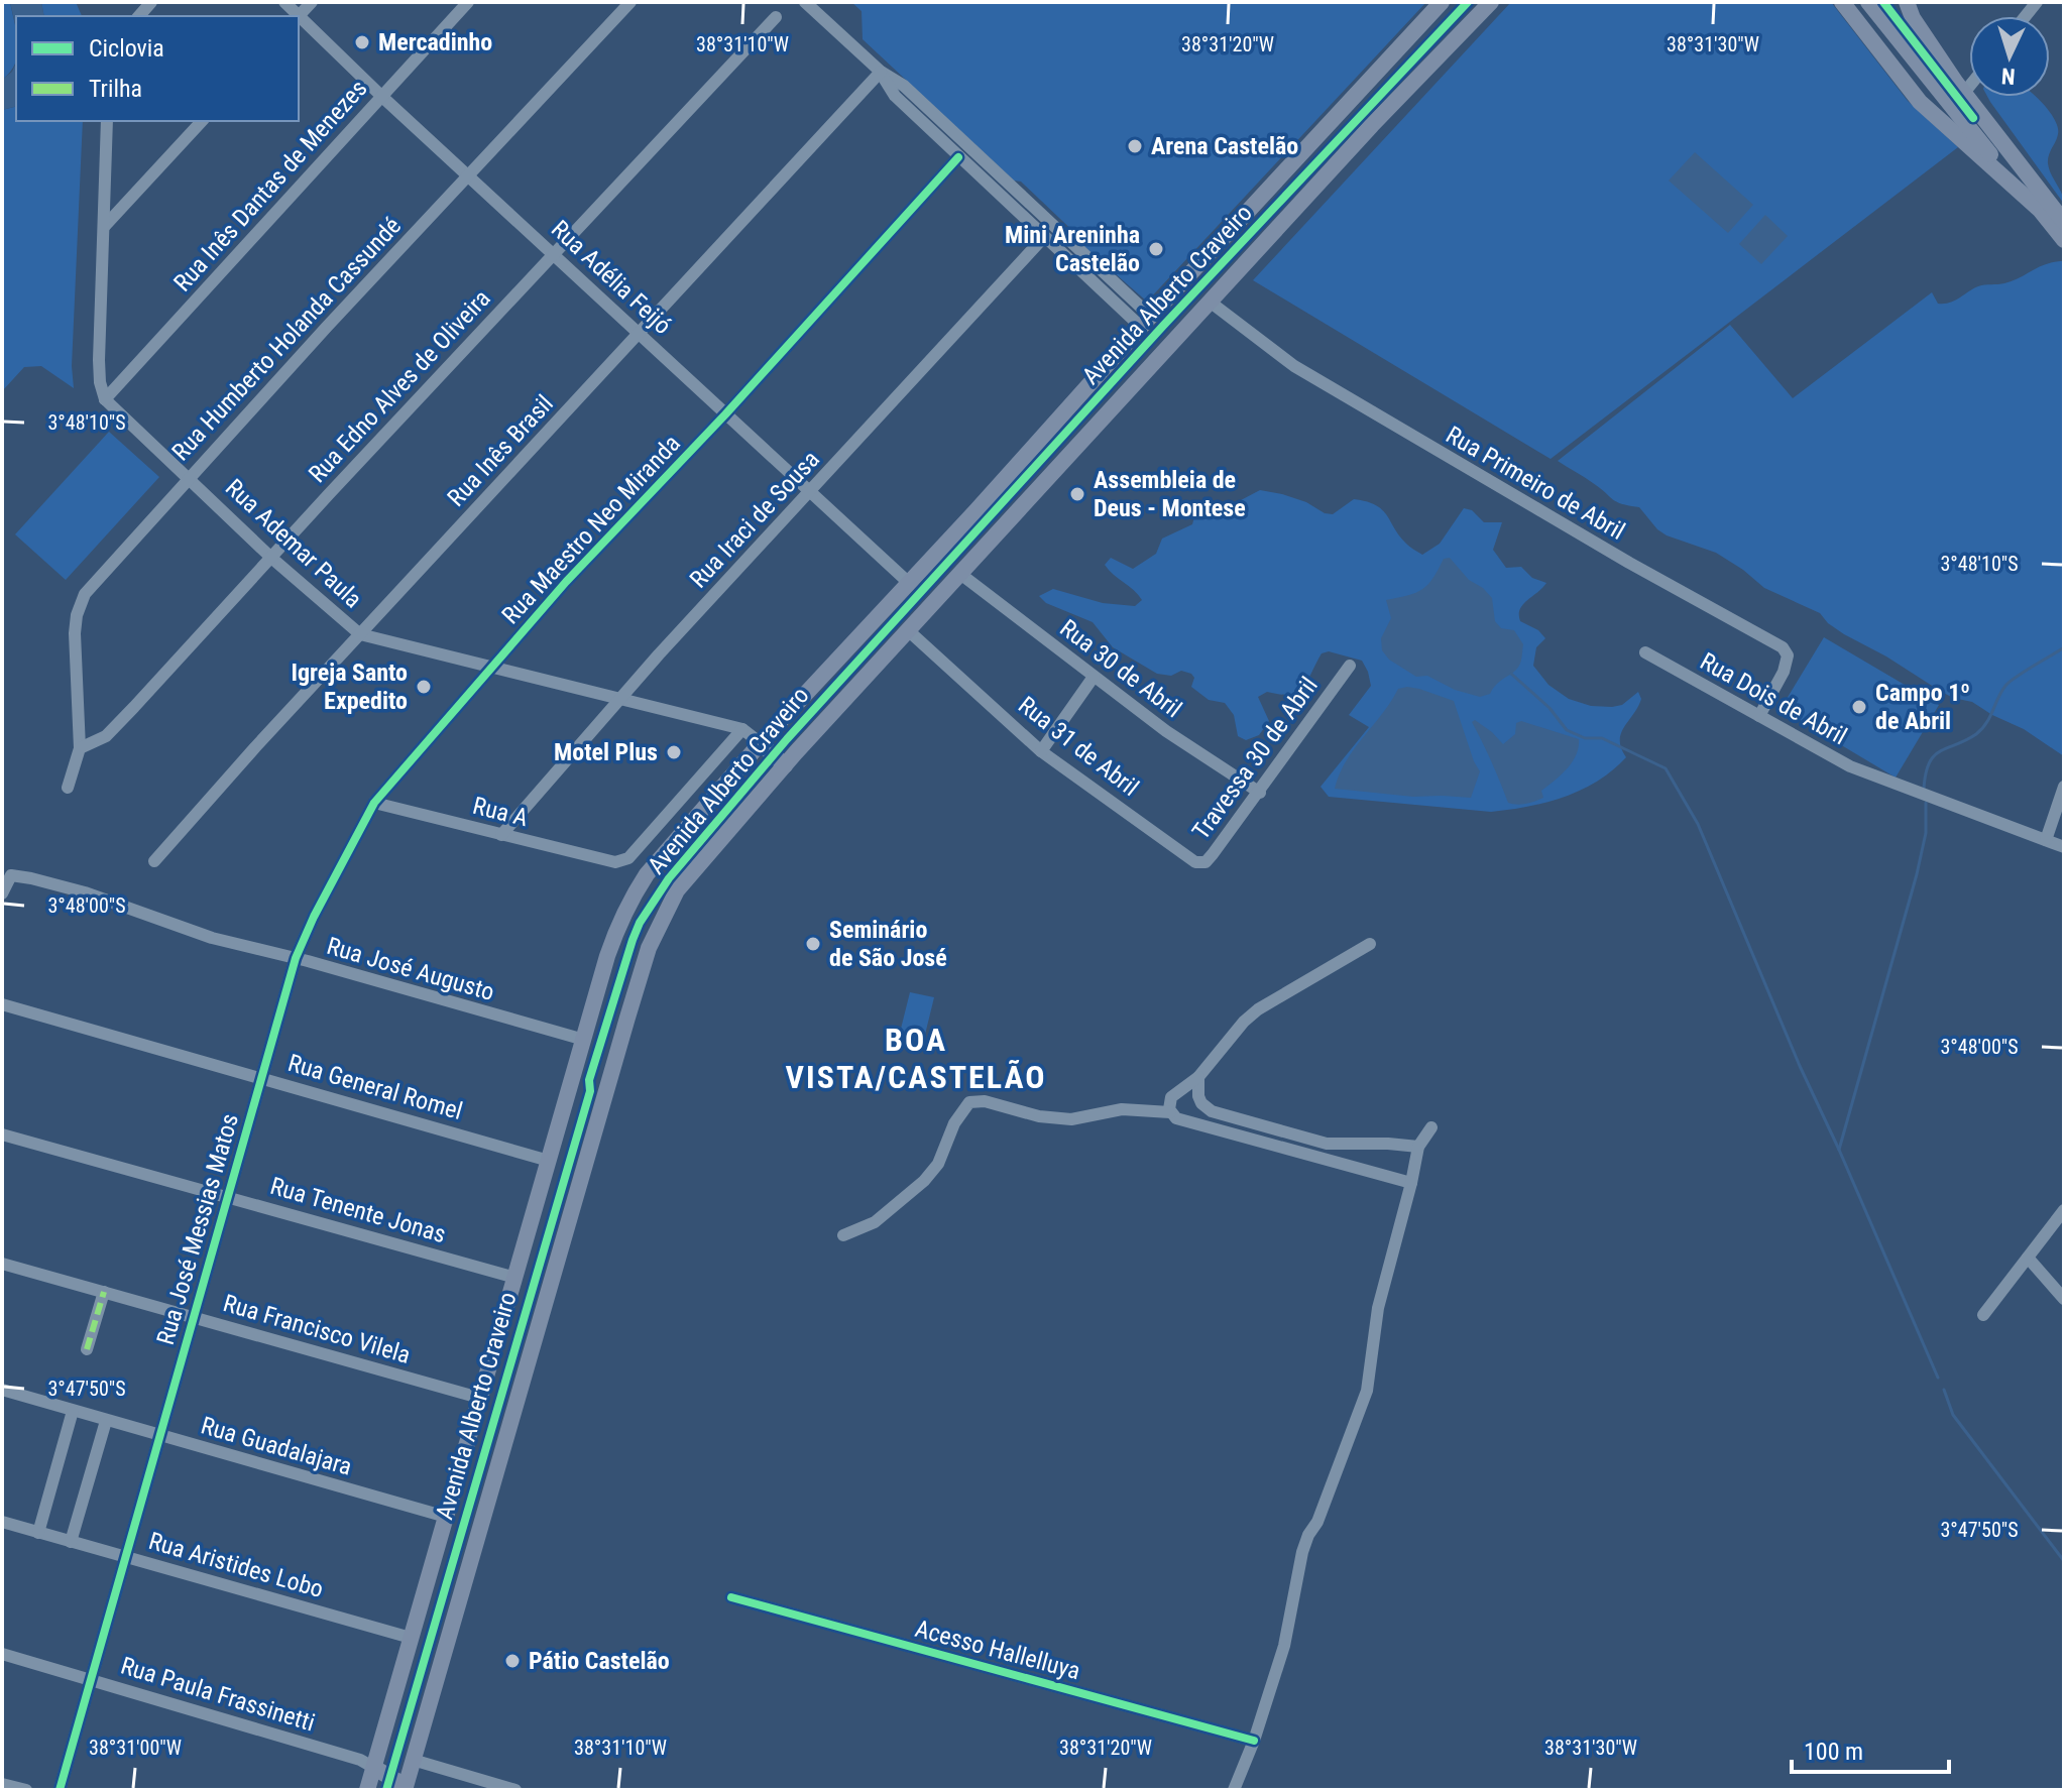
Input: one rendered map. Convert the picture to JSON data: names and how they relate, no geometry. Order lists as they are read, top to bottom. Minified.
{"streets":{"main road":["Avenida Alberto Craveiro"],"street":["Rua Inês Dantas de Menezes","Rua Adélia Feijó","Rua Humberto Holanda Cassundé","Rua Edno Alves de Oliveira","Rua Inês Brasil","Rua Primeiro de Abril","Rua Iraci de Sousa","Rua Maestro Neo Miranda","Rua Ademar Paula","Rua 30 de Abril","Rua Dois de Abril","Rua 31 de Abril","Travessa 30 de Abril","Rua A","Rua José Augusto","Rua General Romel","Rua Tenente Jonas","Rua José Messias Matos","Rua Francisco Vilela","Rua Guadalajara","Rua Aristides Lobo","Acesso Hallelluya","Rua Paula Frassinetti"]},"crossings":[["Rua Inês Dantas de Menezes","Rua Adélia Feijó"],["Rua Inês Dantas de Menezes","Rua Ademar Paula"],["Rua Adélia Feijó","Avenida Alberto Craveiro"],["Rua Adélia Feijó","Rua Humberto Holanda Cassundé"],["Rua Adélia Feijó","Rua Edno Alves de Oliveira"],["Rua Adélia Feijó","Rua Inês Brasil"],["Rua Adélia Feijó","Rua Iraci de Sousa"],["Rua Adélia Feijó","Rua Maestro Neo Miranda"],["Avenida Alberto Craveiro","Rua Primeiro de Abril"],["Avenida Alberto Craveiro","Rua Ademar Paula"],["Avenida Alberto Craveiro","Rua 30 de Abril"],["Avenida Alberto Craveiro","Rua 31 de Abril"],["Avenida Alberto Craveiro","Rua José Augusto"],["Avenida Alberto Craveiro","Rua General Romel"],["Avenida Alberto Craveiro","Rua Tenente Jonas"],["Avenida Alberto Craveiro","Rua Francisco Vilela"],["Avenida Alberto Craveiro","Rua Guadalajara"],["Avenida Alberto Craveiro","Rua Aristides Lobo"],["Avenida Alberto Craveiro","Rua Paula Frassinetti"],["Rua Humberto Holanda Cassundé","Rua Edno Alves de Oliveira"],["Rua Humberto Holanda Cassundé","Rua Ademar Paula"],["Rua Edno Alves de Oliveira","Rua Ademar Paula"],["Rua Inês Brasil","Rua Ademar Paula"],["Rua Primeiro de Abril","Rua Dois de Abril"],["Rua Iraci de Sousa","Rua Ademar Paula"],["Rua Iraci de Sousa","Rua A"],["Rua Maestro Neo Miranda","Rua Ademar Paula"],["Rua Maestro Neo Miranda","Rua A"],["Rua Maestro Neo Miranda","Rua José Augusto"],["Rua Maestro Neo Miranda","Rua José Messias Matos"],["Rua Ademar Paula","Rua A"],["Rua 30 de Abril","Travessa 30 de Abril"],["Rua 31 de Abril","Travessa 30 de Abril"],["Rua José Augusto","Rua José Messias Matos"],["Rua General Romel","Rua José Messias Matos"],["Rua Tenente Jonas","Rua José Messias Matos"],["Rua José Messias Matos","Rua Francisco Vilela"],["Rua José Messias Matos","Rua Guadalajara"],["Rua José Messias Matos","Rua Aristides Lobo"],["Rua José Messias Matos","Rua Paula Frassinetti"]],"districts":["BOA VISTA/CASTELÃO"],"places":["Mercadinho","Arena Castelão","Mini Areninha Castelão","Assembleia de Deus - Montese","Igreja Santo Expedito","Campo 1º de Abril","Motel Plus","Seminário de São José","Pátio Castelão"],"legend":["Ciclovia","Trilha"],"scale_bar":"100 m","north":"bottom","coordinates":["38°31'10\"W","38°31'20\"W","38°31'30\"W","3°48'10\"S","3°48'00\"S","3°47'50\"S","38°31'00\"W"]}
